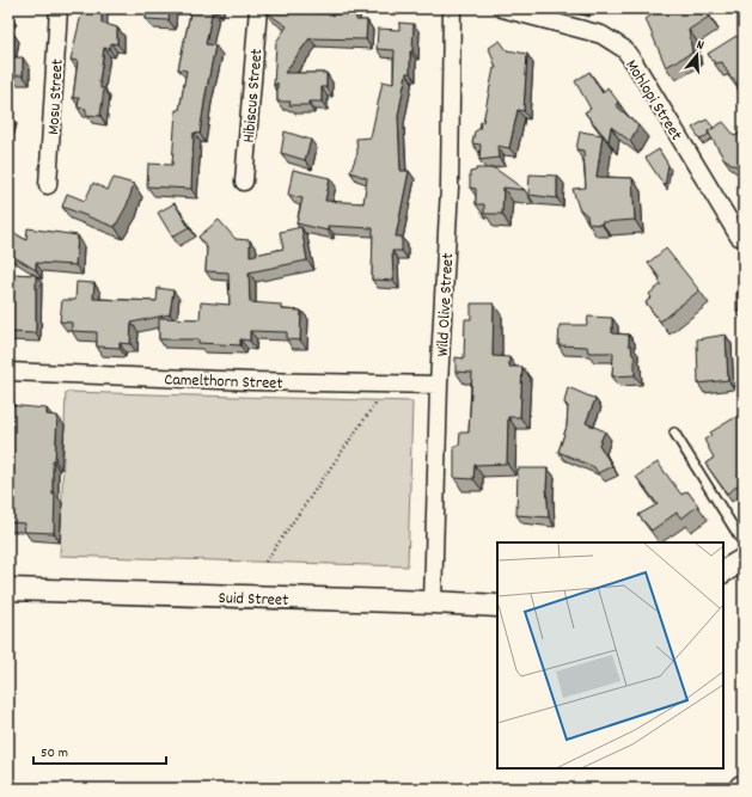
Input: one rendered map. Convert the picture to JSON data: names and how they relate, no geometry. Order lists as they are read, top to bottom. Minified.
{"streets":{"street":["Hibiscus Street","Mosu Street","Mohlopi Street","Wild Olive Street","Camelthorn Street","Suid Street"]},"crossings":[["Wild Olive Street","Camelthorn Street"],["Wild Olive Street","Suid Street"]],"scale_bar":"50 m","north":"top"}
